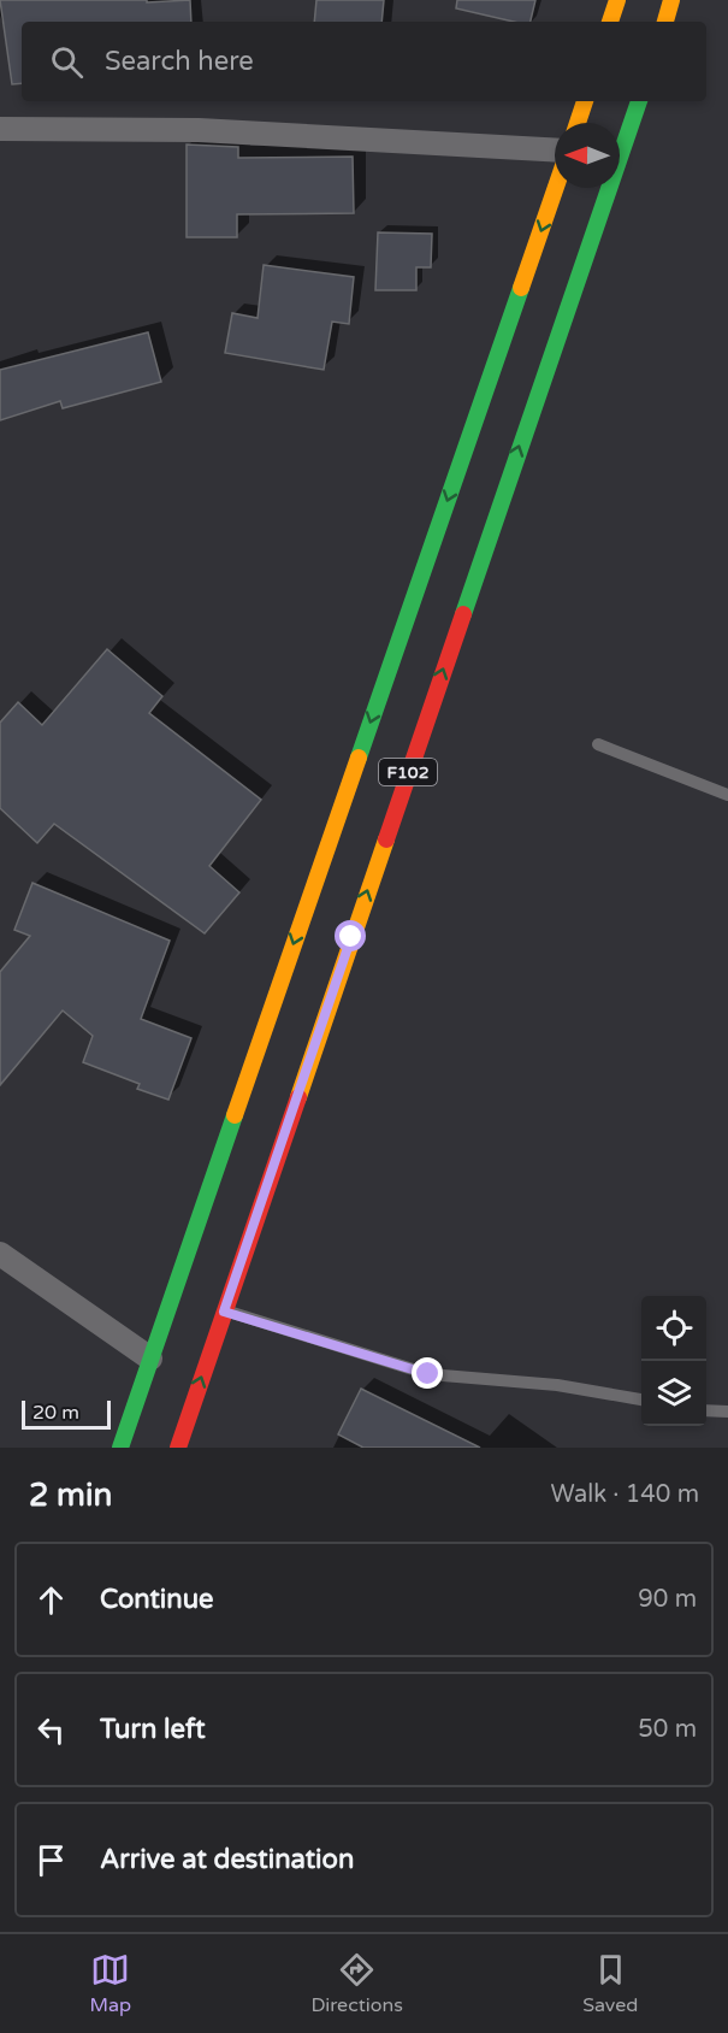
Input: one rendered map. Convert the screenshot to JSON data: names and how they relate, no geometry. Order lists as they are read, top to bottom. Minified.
{"streets":{"main road":["F102"]},"scale_bar":"20 m","north":"left","page":{"search":"Search here","scale":"20 m","heading":["2 min","Walk · 140 m"],"list":[["Continue","90 m"],["Turn left","50 m"],"Arrive at destination"],"nav":["Map","Directions","Saved"]}}
